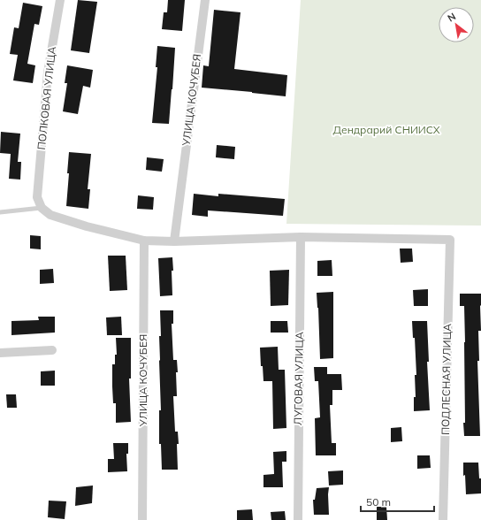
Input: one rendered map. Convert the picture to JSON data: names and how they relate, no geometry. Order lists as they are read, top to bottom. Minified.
{"streets":{"street":["ПОЛКОВАЯ УЛИЦА","УЛИЦА КОЧУБЕЯ","ЛУГОВАЯ УЛИЦА","ПОДЛЕСНАЯ УЛИЦА"]},"crossings":[["ЛУГОВАЯ УЛИЦА","ПОДЛЕСНАЯ УЛИЦА"]],"parks":["Дендрарий СНИИСХ"],"scale_bar":"50 m","north":"top left"}
